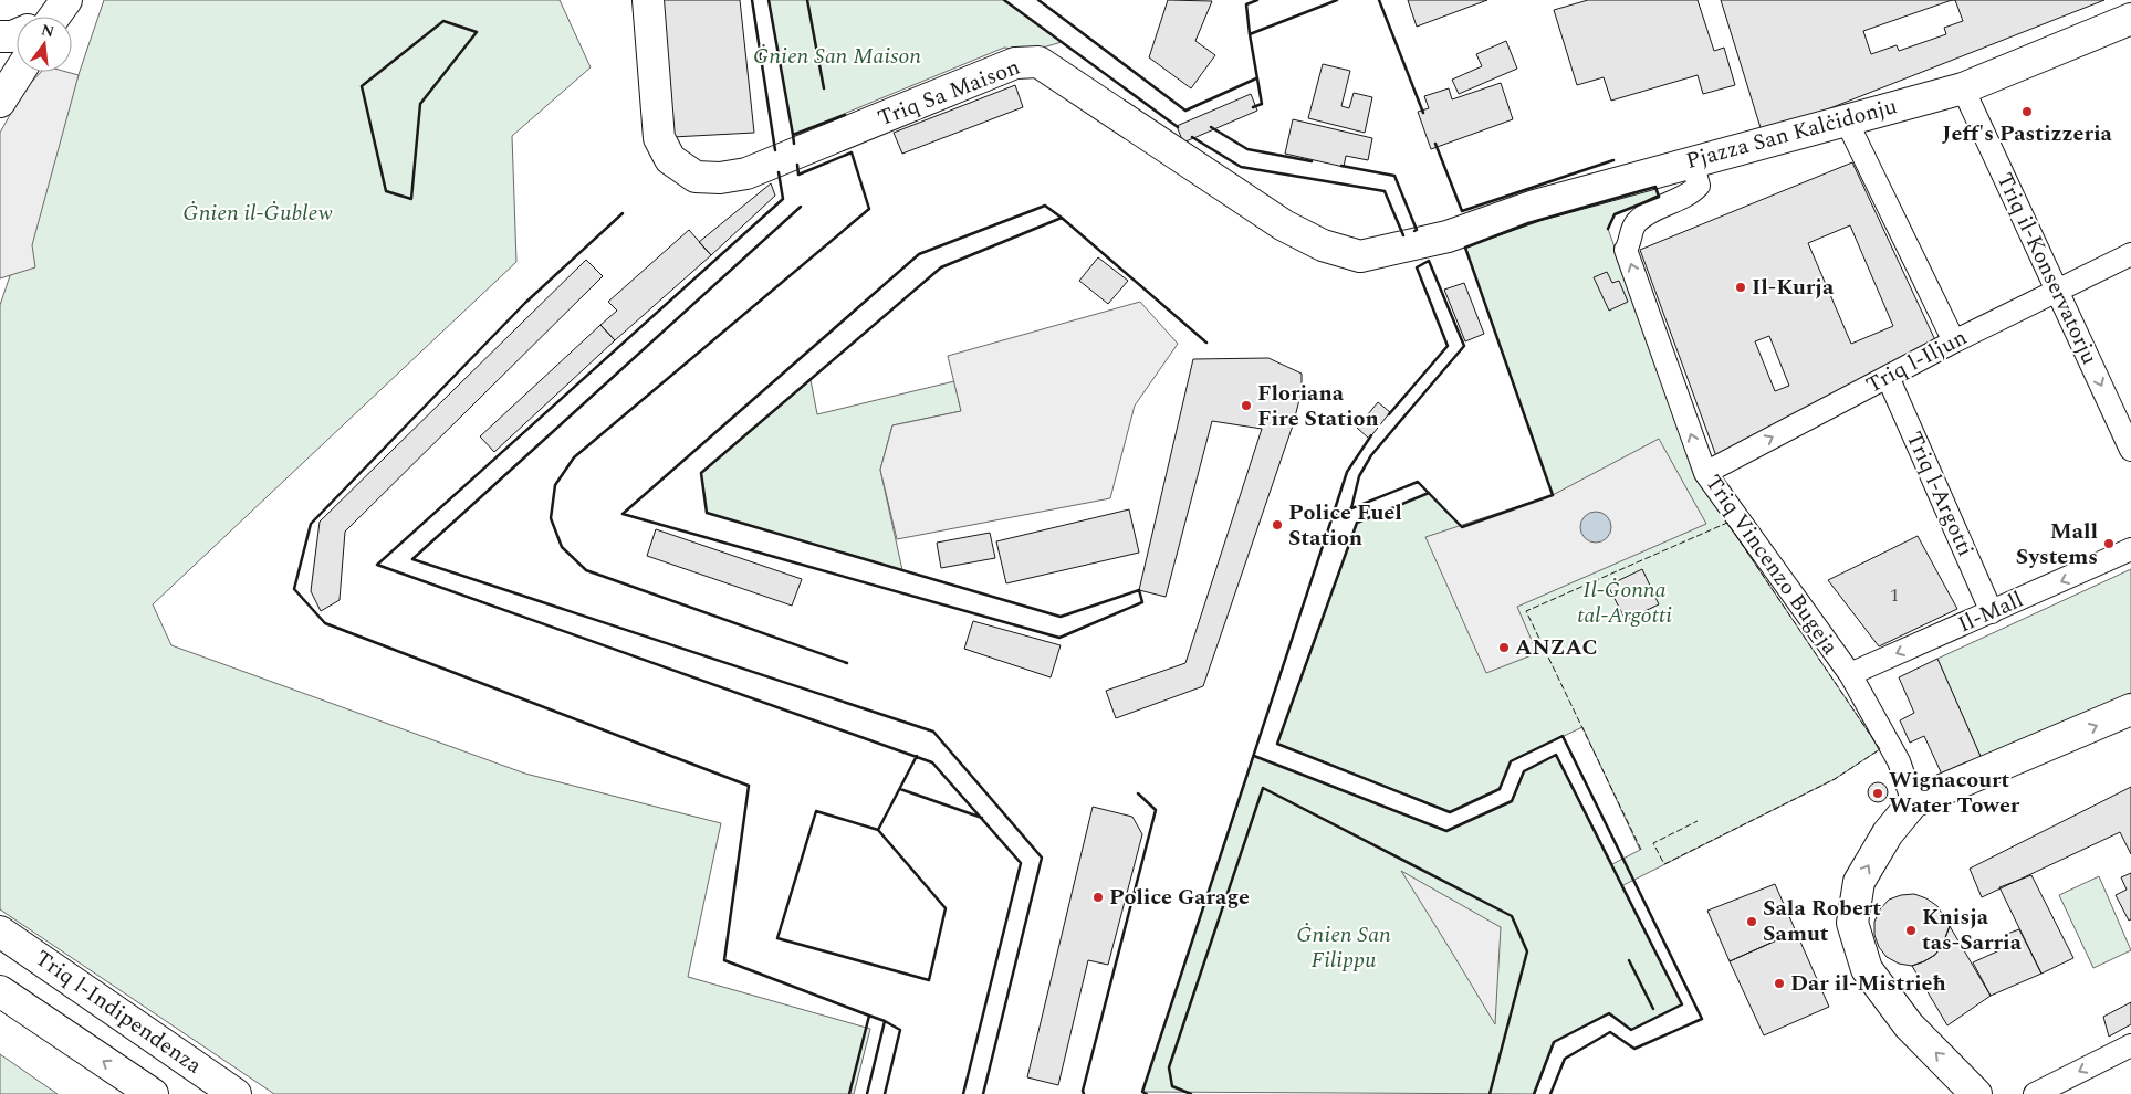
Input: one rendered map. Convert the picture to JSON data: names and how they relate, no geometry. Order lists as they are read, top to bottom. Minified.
{"streets":{"main road":["Triq Sa Maison","Pjazza San Kalċidonju","Triq l-Indipendenza"],"street":["Triq il-Konservatorju","Triq l-Iljun","Triq l-Argotti","Triq Vincenzo Bugeja","Il-Mall"]},"crossings":[["Triq Sa Maison","Pjazza San Kalċidonju"],["Pjazza San Kalċidonju","Triq il-Konservatorju"],["Pjazza San Kalċidonju","Triq Vincenzo Bugeja"],["Triq il-Konservatorju","Triq l-Iljun"],["Triq l-Iljun","Triq l-Argotti"],["Triq l-Iljun","Triq Vincenzo Bugeja"],["Triq l-Argotti","Il-Mall"],["Triq Vincenzo Bugeja","Il-Mall"]],"one_way":["Triq il-Konservatorju","Triq l-Iljun","Il-Mall"],"parks":["Ġnien San Maison","Ġnien il-Ġublew","Il-Ġonna tal-Argotti","Ġnien San Filippu"],"places":["Jeff's Pastizzeria","Il-Kurja","Floriana Fire Station","Police Fuel Station","Mall Systems","ANZAC","Wignacourt Water Tower","Police Garage","Sala Robert Samut","Knisja tas-Sarria","Dar il-Mistrieħ"],"house_numbers":["1"],"north":"top"}
